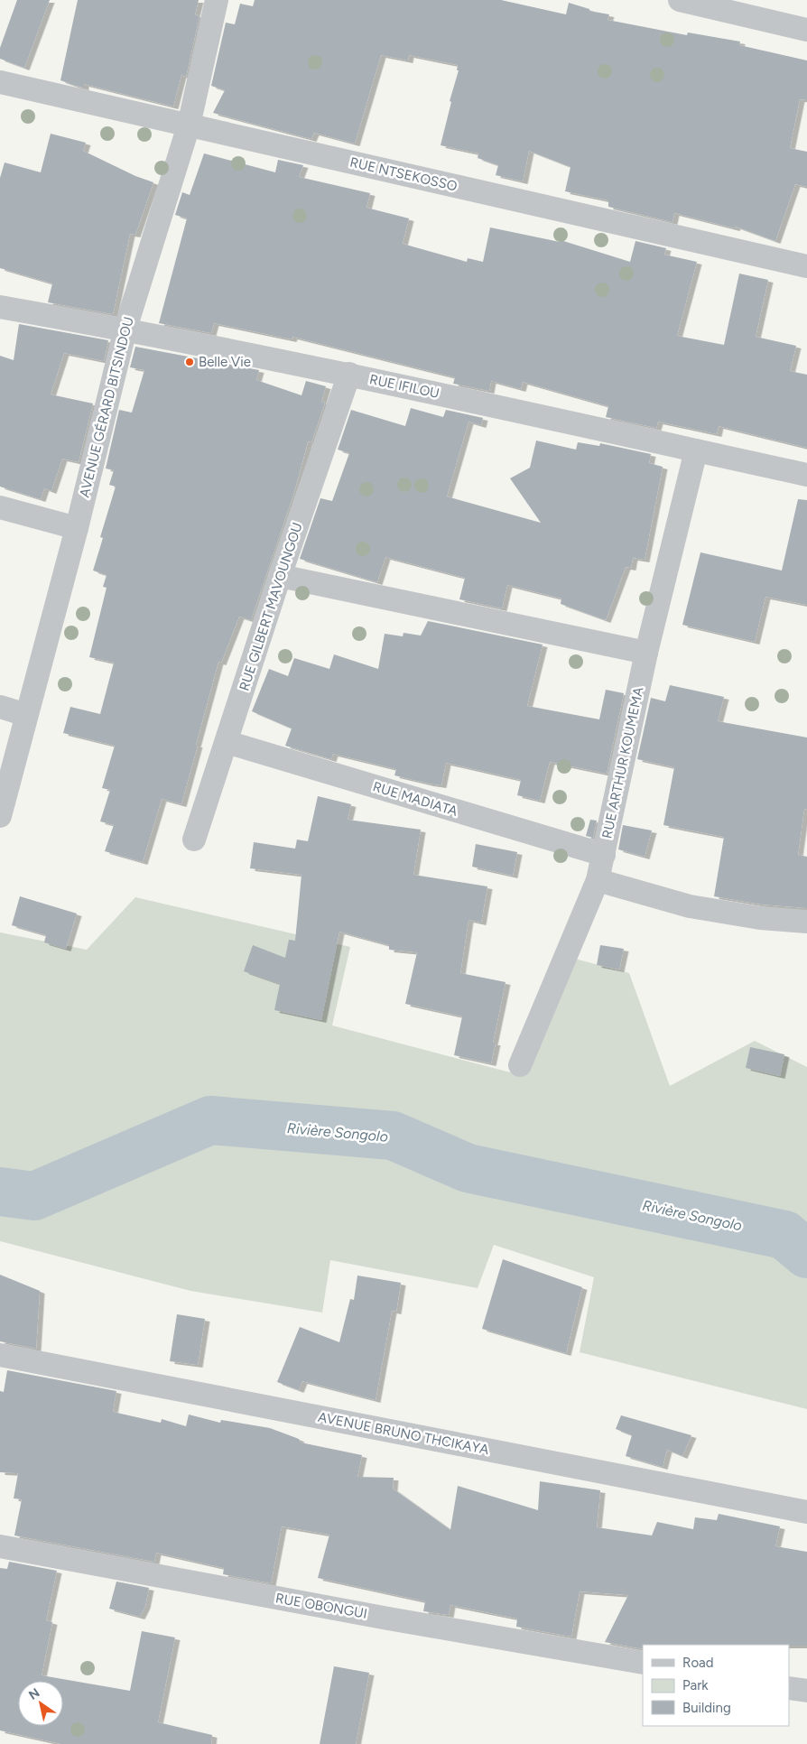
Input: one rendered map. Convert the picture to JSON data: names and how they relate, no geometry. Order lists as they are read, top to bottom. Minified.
{"streets":{"street":["RUE NTSEKOSSO","RUE IFILOU","AVENUE GÉRARD BITSINDOU","RUE GILBERT MAVOUNGOU","RUE ARTHUR KOUMEMA","RUE MADIATA","AVENUE BRUNO THCIKAYA","RUE OBONGUI"]},"crossings":[["RUE NTSEKOSSO","AVENUE GÉRARD BITSINDOU"],["RUE IFILOU","AVENUE GÉRARD BITSINDOU"],["RUE IFILOU","RUE GILBERT MAVOUNGOU"],["RUE IFILOU","RUE ARTHUR KOUMEMA"],["RUE GILBERT MAVOUNGOU","RUE MADIATA"],["RUE ARTHUR KOUMEMA","RUE MADIATA"]],"water":["Rivière Songolo"],"places":["Belle Vie"],"legend":["Road","Park","Building"],"north":"top left"}
